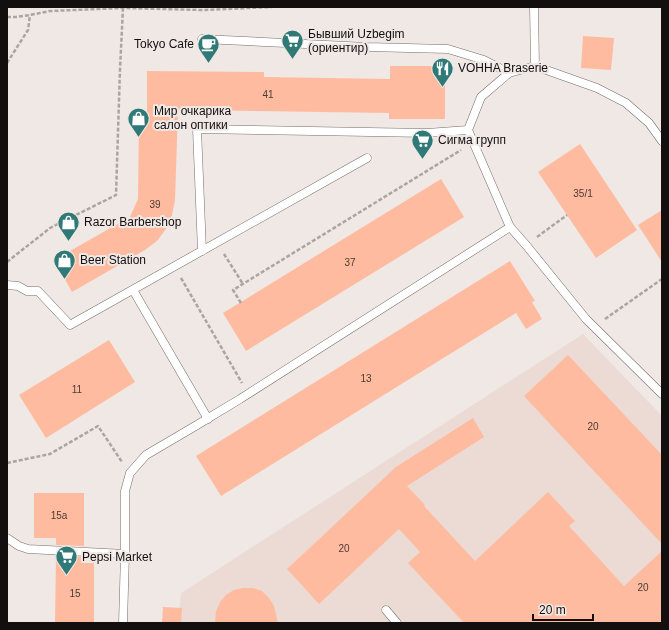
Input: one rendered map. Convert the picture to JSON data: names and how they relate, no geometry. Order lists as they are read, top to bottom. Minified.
{"places":{"supermarket":["Бывший Uzbegim (ориентир)","Сигма групп","Pepsi Market"],"cafe":["Tokyo Cafe"],"restaurant":["VOHHA Braserie"],"shop":["Мир очкарика салон оптики","Razor Barbershop","Beer Station"]},"house_numbers":["41","35/1","39","37","13","11","20","15a","20","20","15"],"scale_bar":"20 m"}
